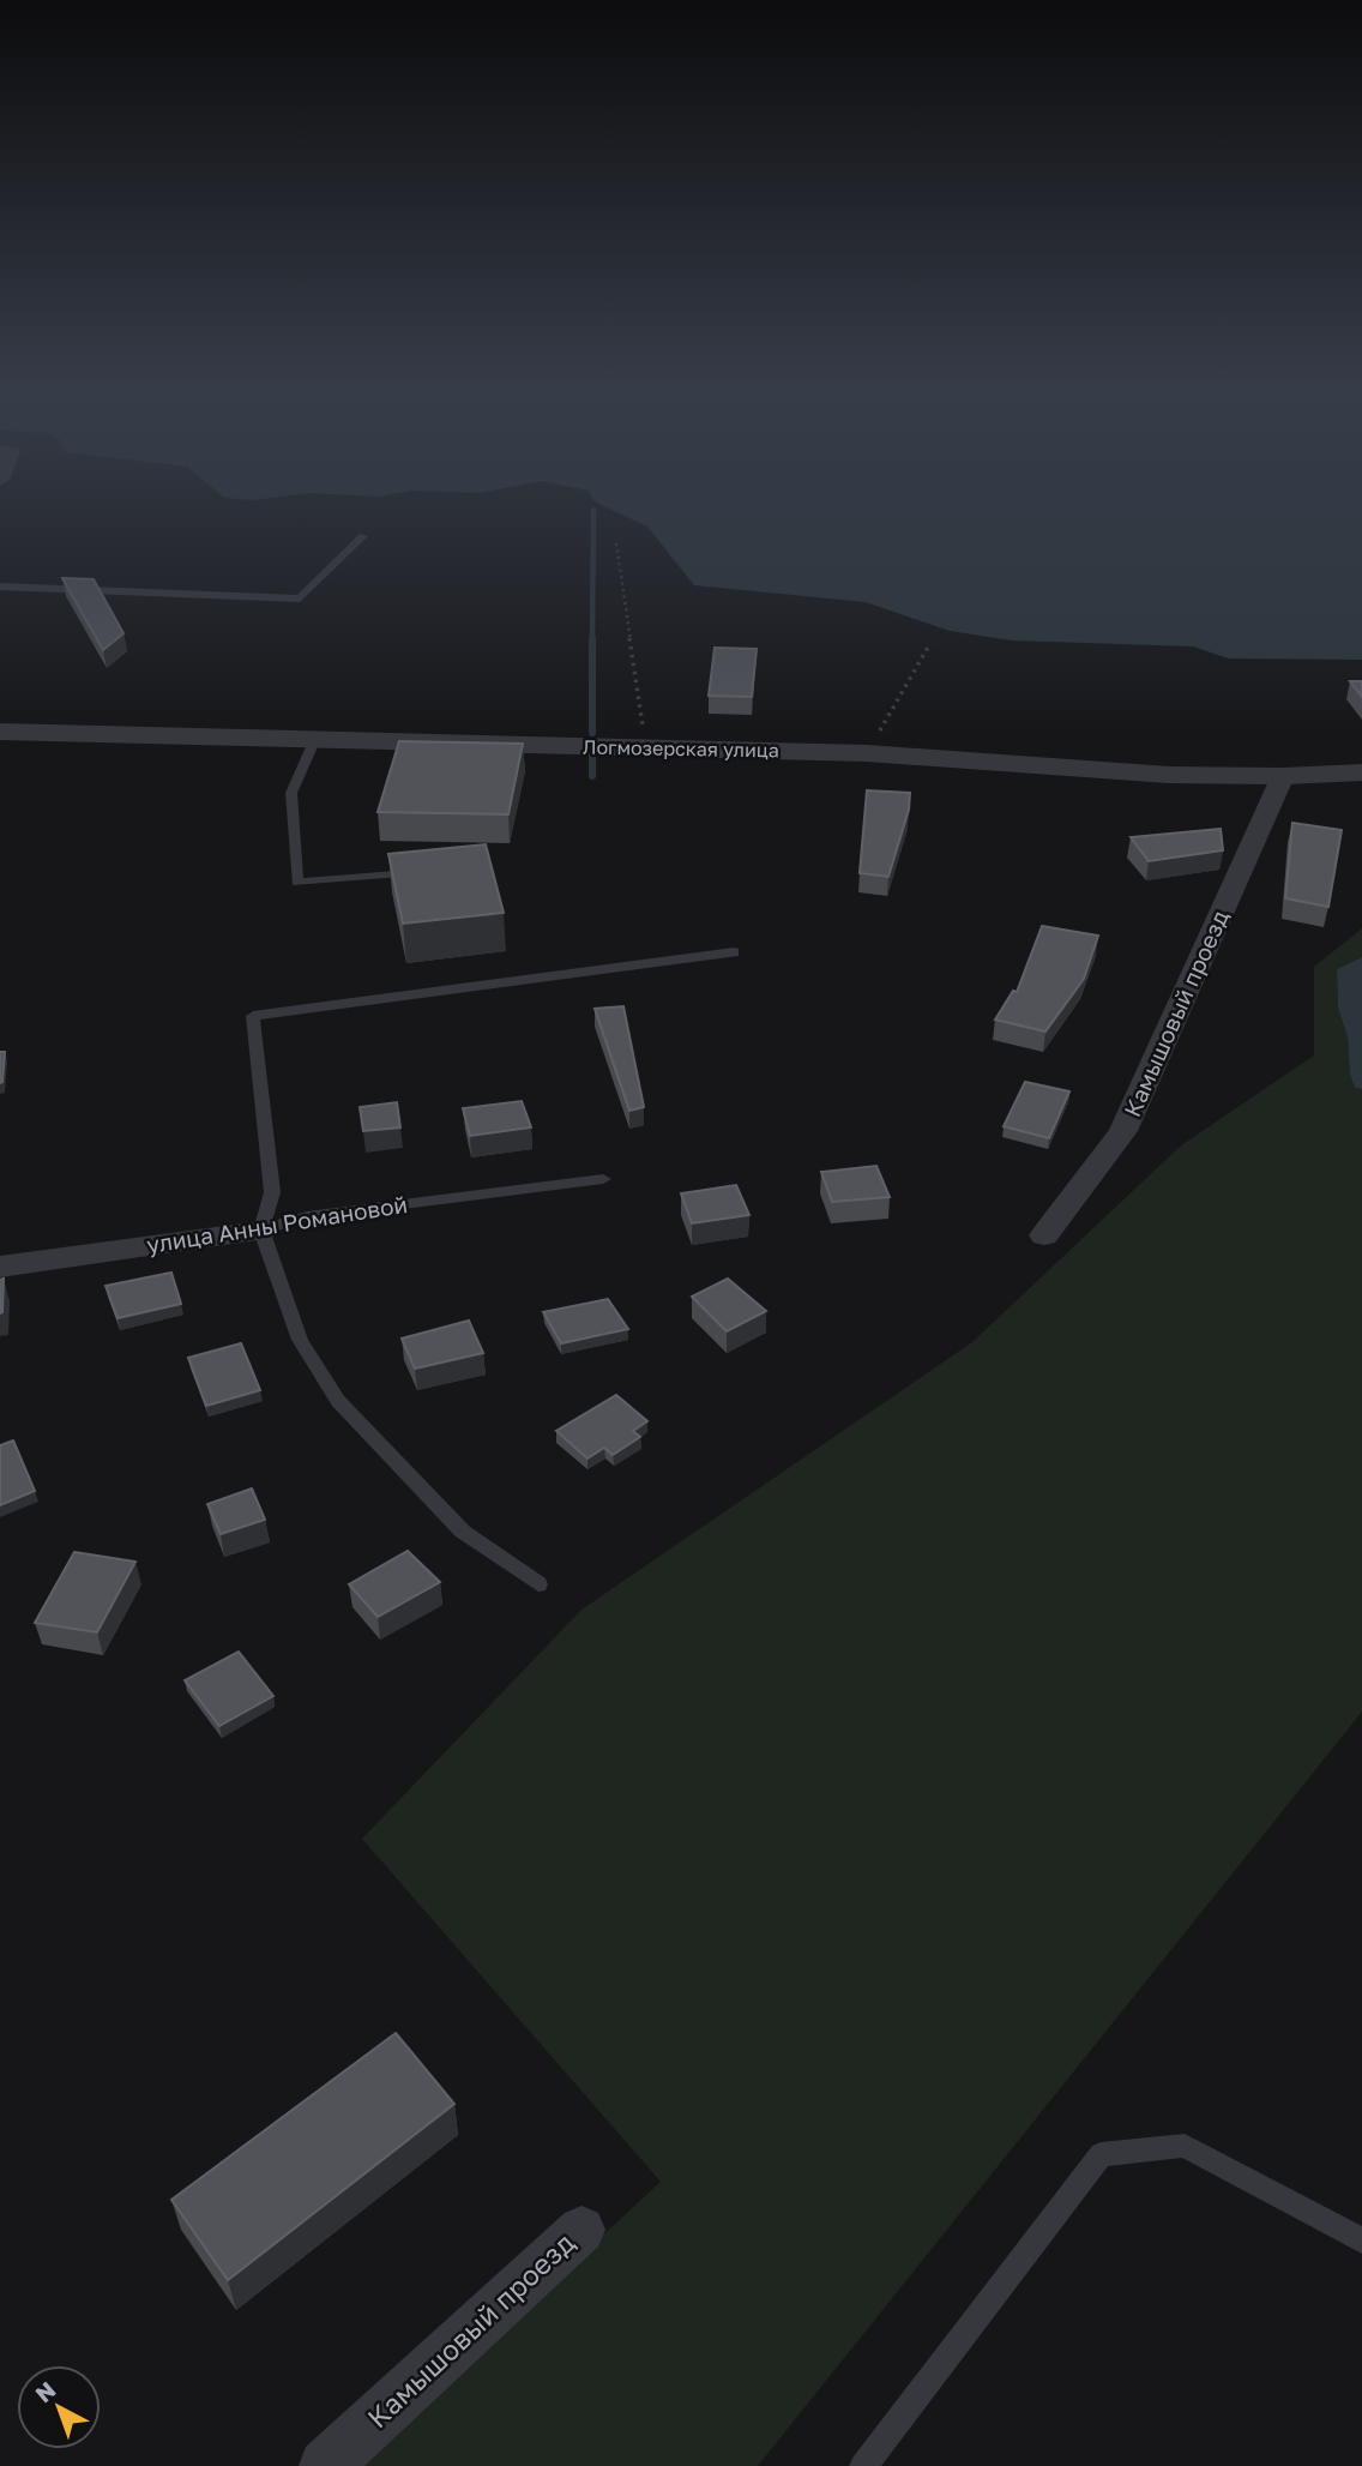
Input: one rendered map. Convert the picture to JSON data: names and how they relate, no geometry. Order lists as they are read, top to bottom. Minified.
{"streets":{"street":["Логмозерская улица","Камышовый проезд","улица Анны Романовой"]},"crossings":[["Логмозерская улица","Камышовый проезд"]],"north":"top left"}
